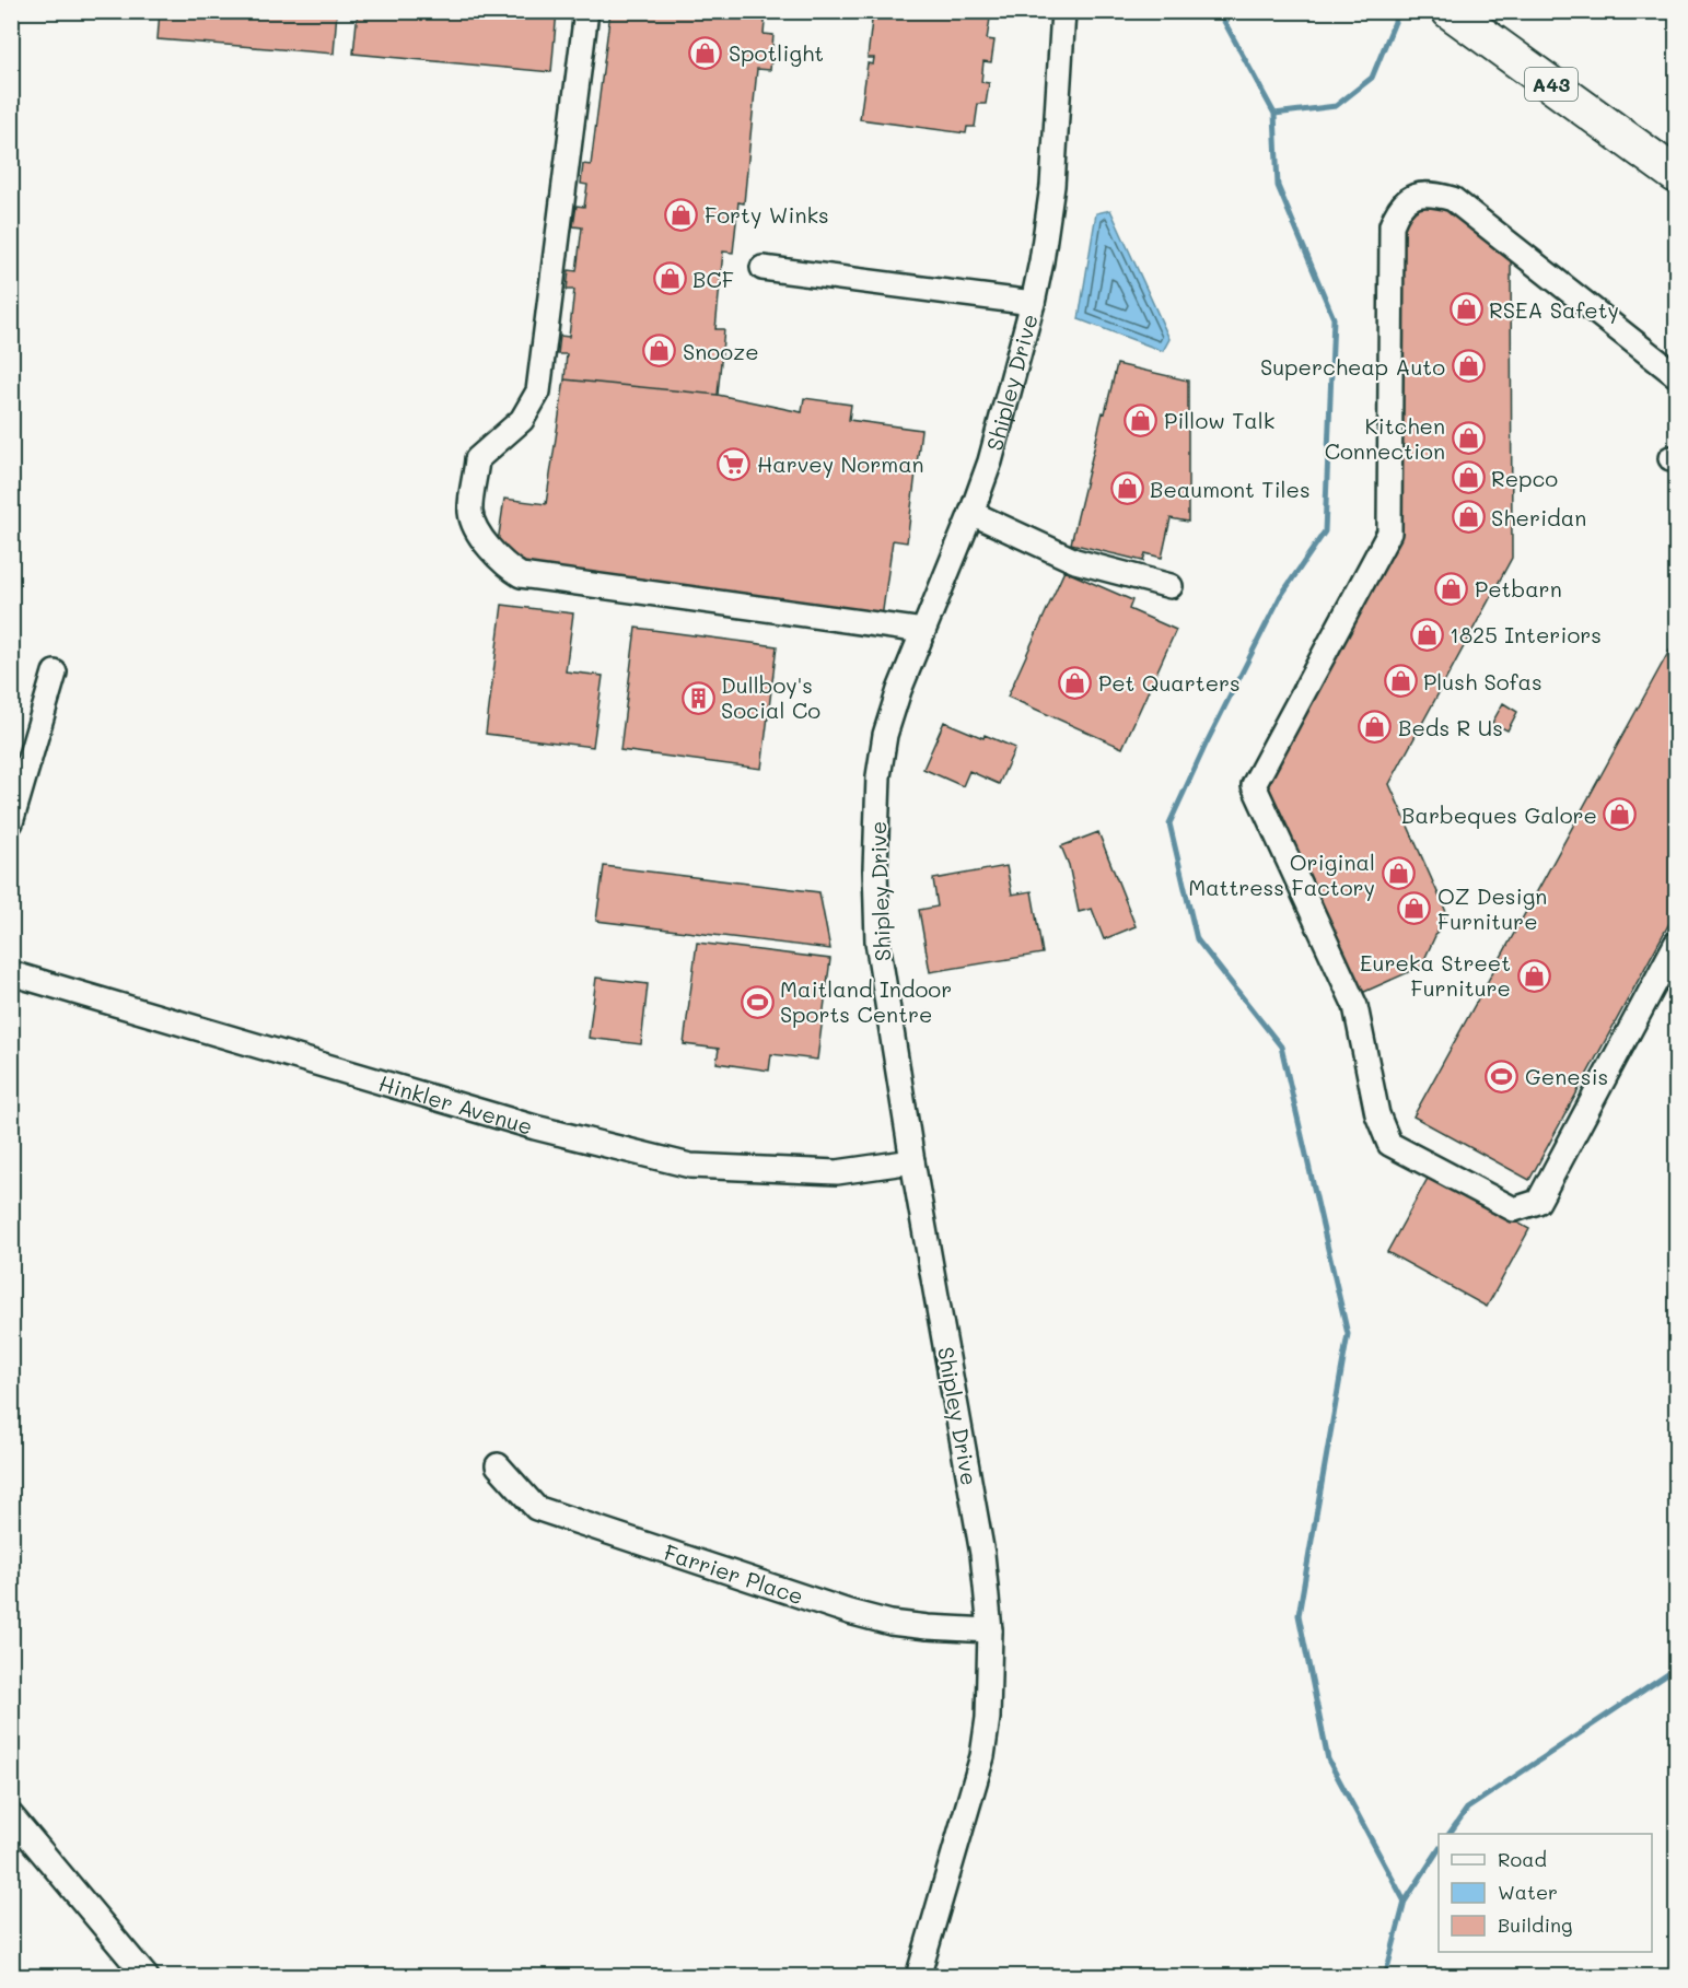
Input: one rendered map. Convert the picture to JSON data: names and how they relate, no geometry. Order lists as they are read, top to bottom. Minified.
{"streets":{"highway":["A43"],"street":["Shipley Drive","Hinkler Avenue","Farrier Place"]},"crossings":[["Shipley Drive","Hinkler Avenue"],["Shipley Drive","Farrier Place"]],"places":{"shop":["Spotlight","Forty Winks","BCF","RSEA Safety","Snooze","Supercheap Auto","Pillow Talk","Kitchen Connection","Repco","Beaumont Tiles","Sheridan","Petbarn","1825 Interiors","Plush Sofas","Pet Quarters","Beds R Us","Barbeques Galore","Original Mattress Factory","OZ Design Furniture","Eureka Street Furniture"],"supermarket":["Harvey Norman"],"building":["Dullboy's Social Co"],"sports":["Maitland Indoor Sports Centre","Genesis"]},"legend":["Road","Water","Building"]}
